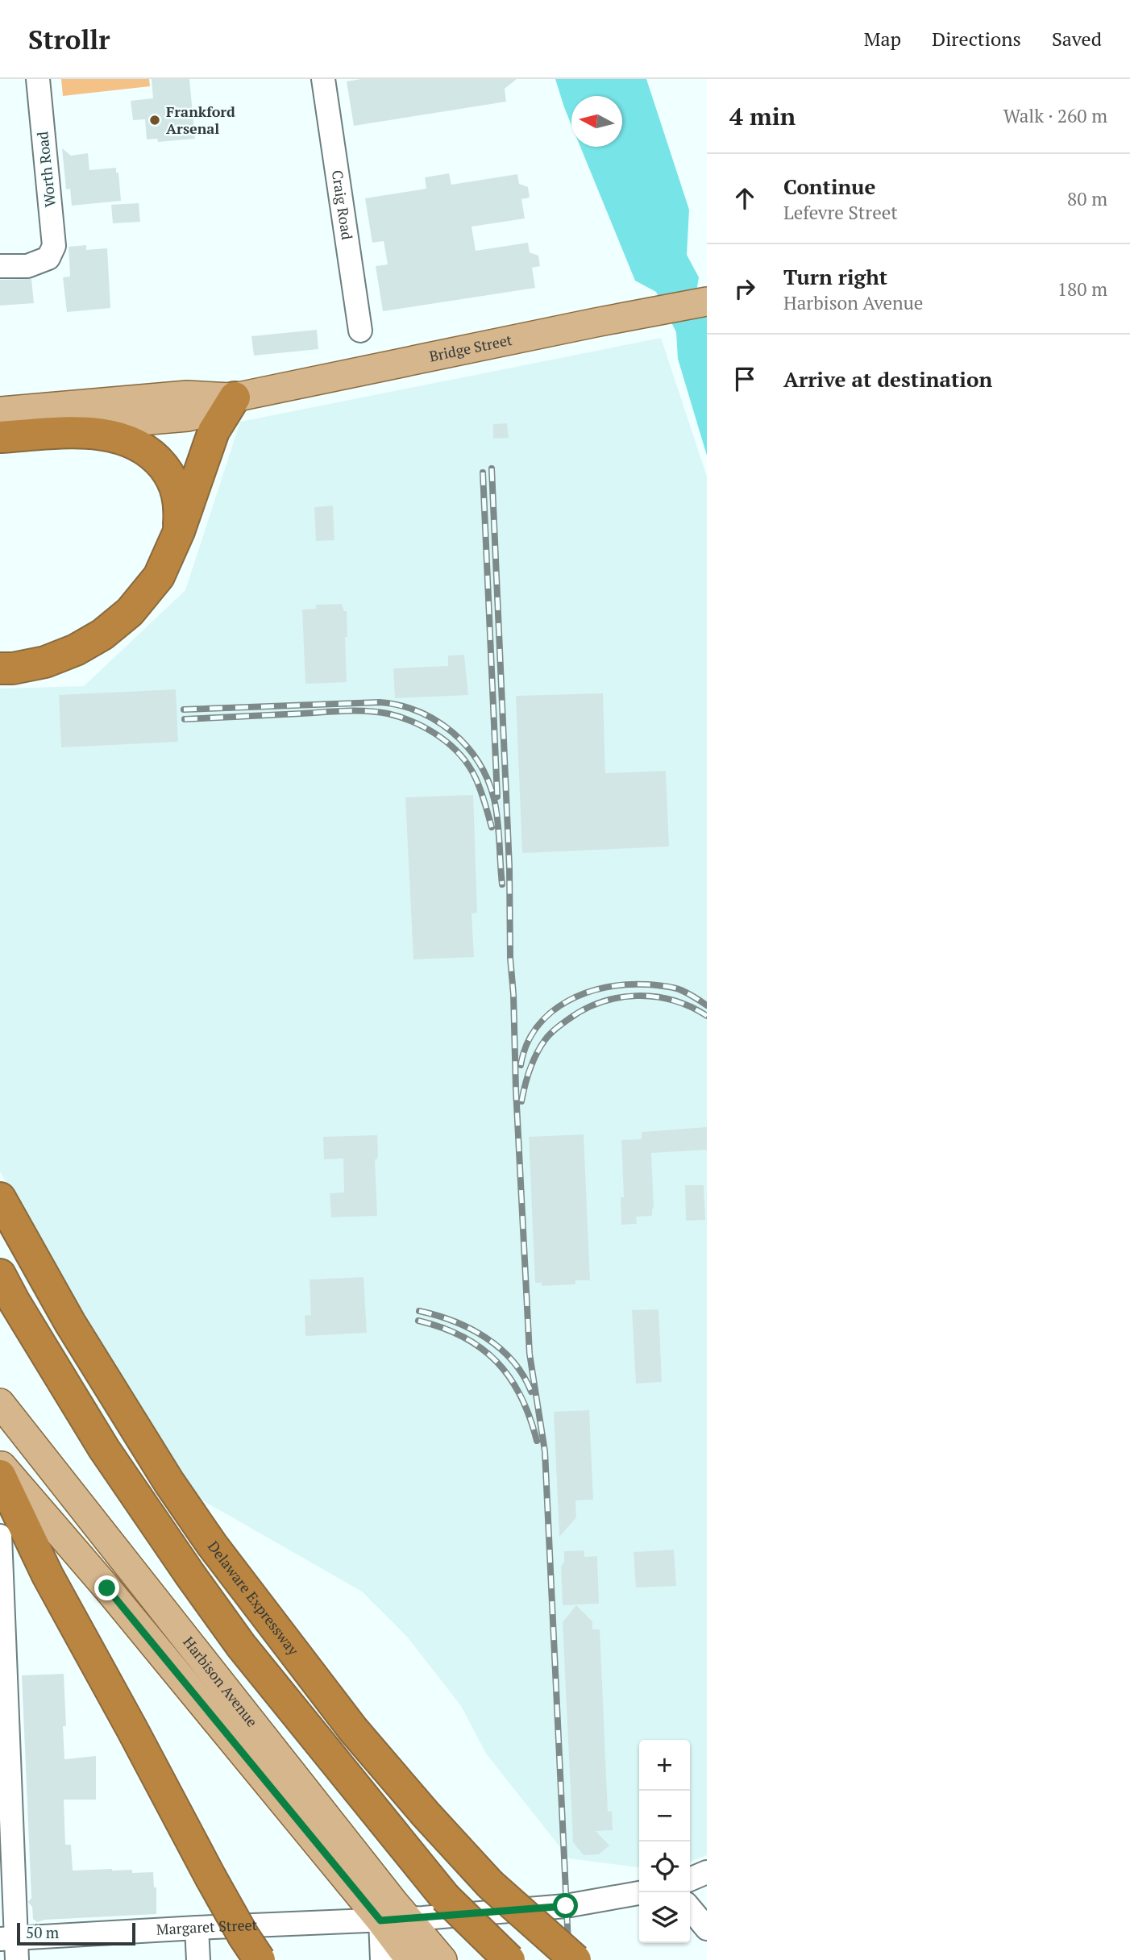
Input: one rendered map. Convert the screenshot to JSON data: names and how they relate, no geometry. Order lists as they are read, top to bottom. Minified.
{"streets":{"highway":["Delaware Expressway"],"main road":["Bridge Street","Harbison Avenue"],"street":["Worth Road","Craig Road","Margaret Street"]},"crossings":[["Harbison Avenue","Margaret Street"]],"places":["Frankford Arsenal"],"scale_bar":"50 m","north":"left","page":{"header":"Strollr","nav":["Map","Directions","Saved"],"heading":["4 min","Walk · 260 m"],"list":[["Continue","Lefevre Street","80 m"],["Turn right","Harbison Avenue","180 m"],"Arrive at destination"],"map_buttons":["+","−"],"scale":"50 m"}}
